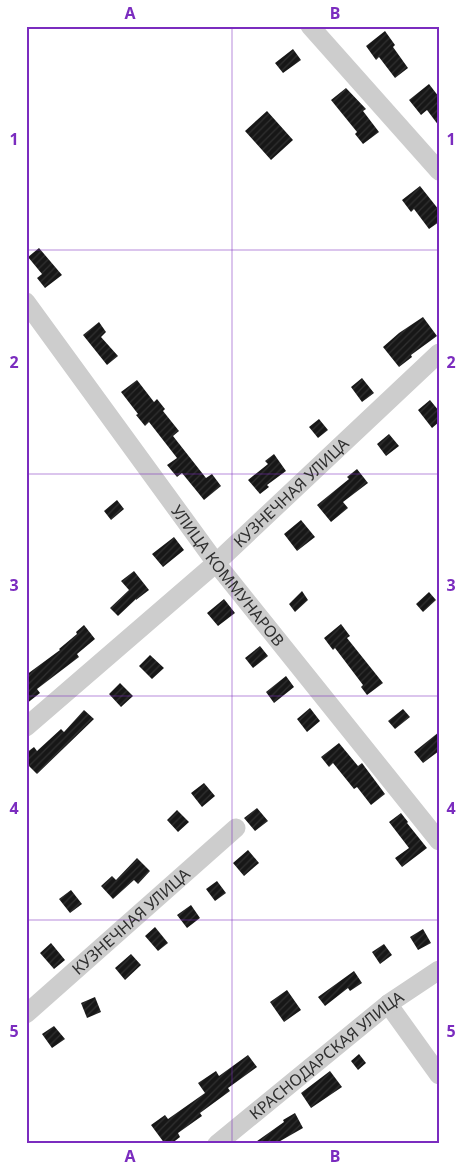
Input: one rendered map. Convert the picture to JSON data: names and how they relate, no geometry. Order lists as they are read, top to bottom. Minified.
{"streets":{"street":["КУЗНЕЧНАЯ УЛИЦА","УЛИЦА КОММУНАРОВ","КРАСНОДАРСКАЯ УЛИЦА"]},"crossings":[["КУЗНЕЧНАЯ УЛИЦА","УЛИЦА КОММУНАРОВ"]],"grid":{"columns":["A","B"],"rows":["1","2","3","4","5"]}}
